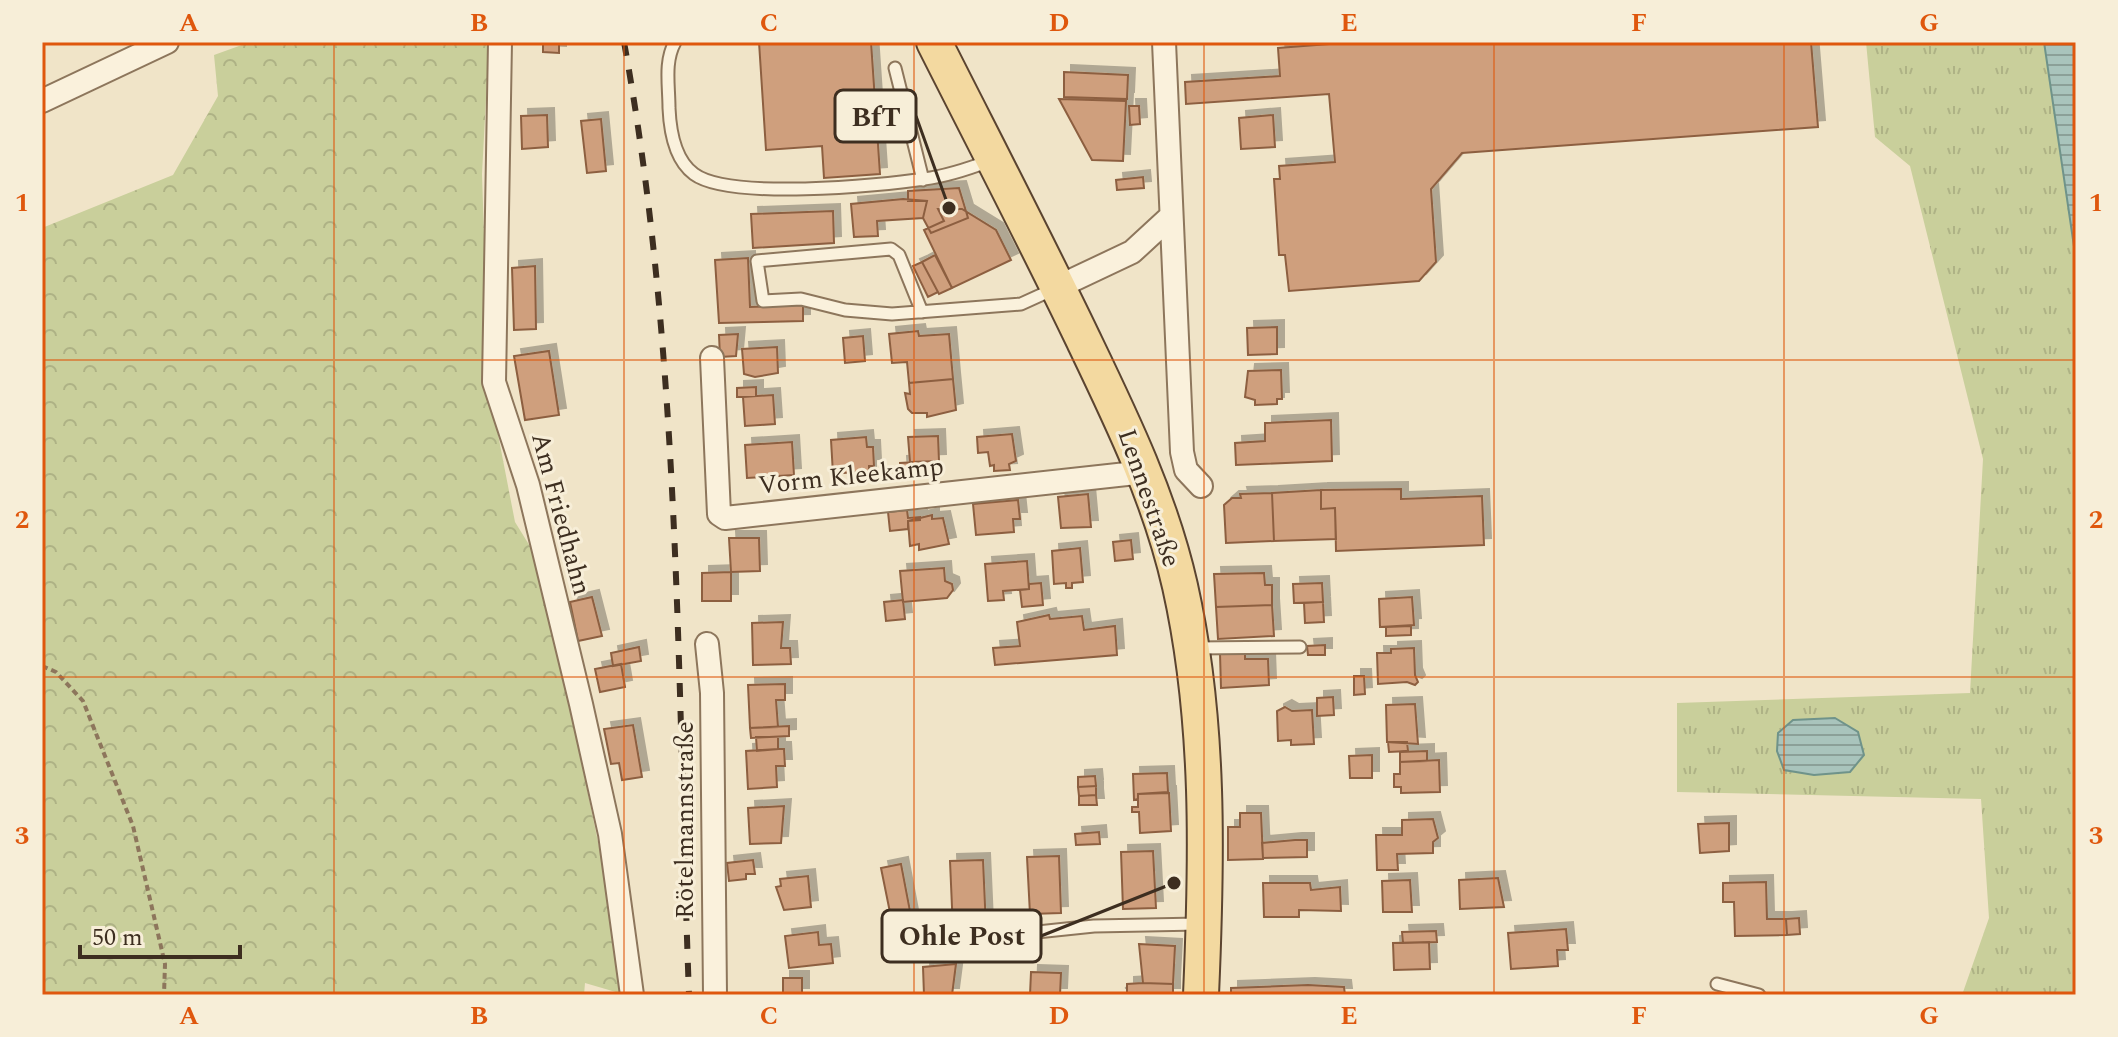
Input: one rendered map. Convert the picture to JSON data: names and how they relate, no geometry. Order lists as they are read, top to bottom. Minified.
{"streets":{"main road":["Lennestraße"],"street":["Vorm Kleekamp","Am Friedhahn","Rötelmannstraße"]},"crossings":[["Vorm Kleekamp","Lennestraße"]],"places":["BfT","Ohle Post"],"scale_bar":"50 m","grid":{"columns":["A","B","C","D","E","F","G"],"rows":["1","2","3"]}}
